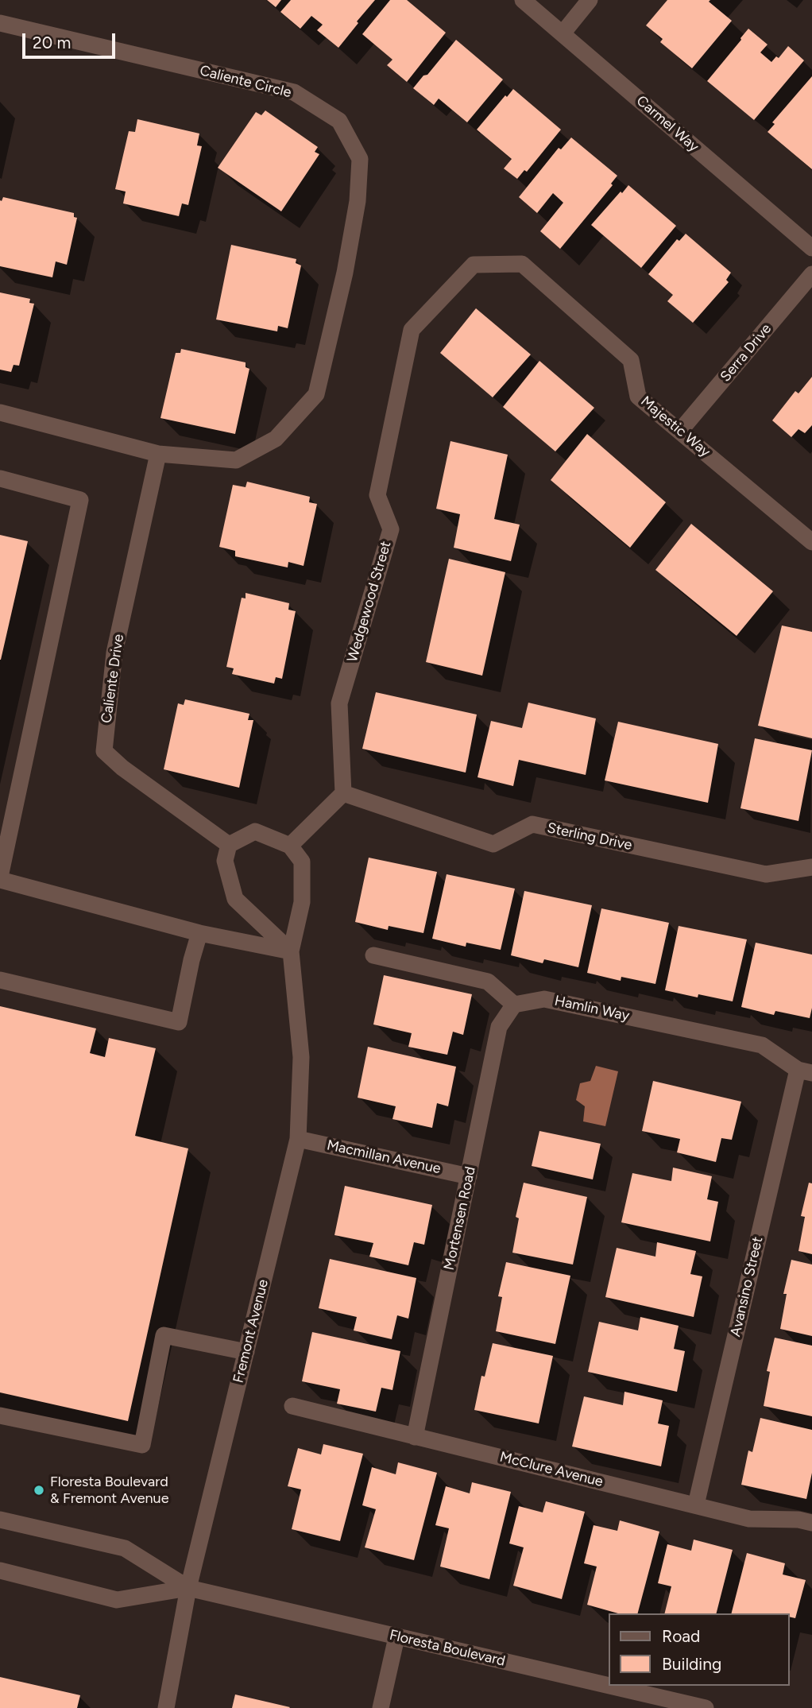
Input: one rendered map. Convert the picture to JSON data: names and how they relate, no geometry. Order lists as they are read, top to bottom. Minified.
{"streets":{"street":["Caliente Circle","Carmel Way","Serra Drive","Majestic Way","Wedgewood Street","Caliente Drive","Sterling Drive","Hamlin Way","Macmillan Avenue","Mortensen Road","Avansino Street","Fremont Avenue","McClure Avenue","Floresta Boulevard"]},"crossings":[["Caliente Circle","Caliente Drive"],["Serra Drive","Majestic Way"],["Majestic Way","Wedgewood Street"],["Wedgewood Street","Sterling Drive"],["Hamlin Way","Mortensen Road"],["Hamlin Way","Avansino Street"],["Macmillan Avenue","Mortensen Road"],["Macmillan Avenue","Fremont Avenue"],["Mortensen Road","McClure Avenue"],["Avansino Street","McClure Avenue"],["Fremont Avenue","Floresta Boulevard"]],"places":["Floresta Boulevard & Fremont Avenue"],"legend":["Road","Building"],"scale_bar":"20 m"}
